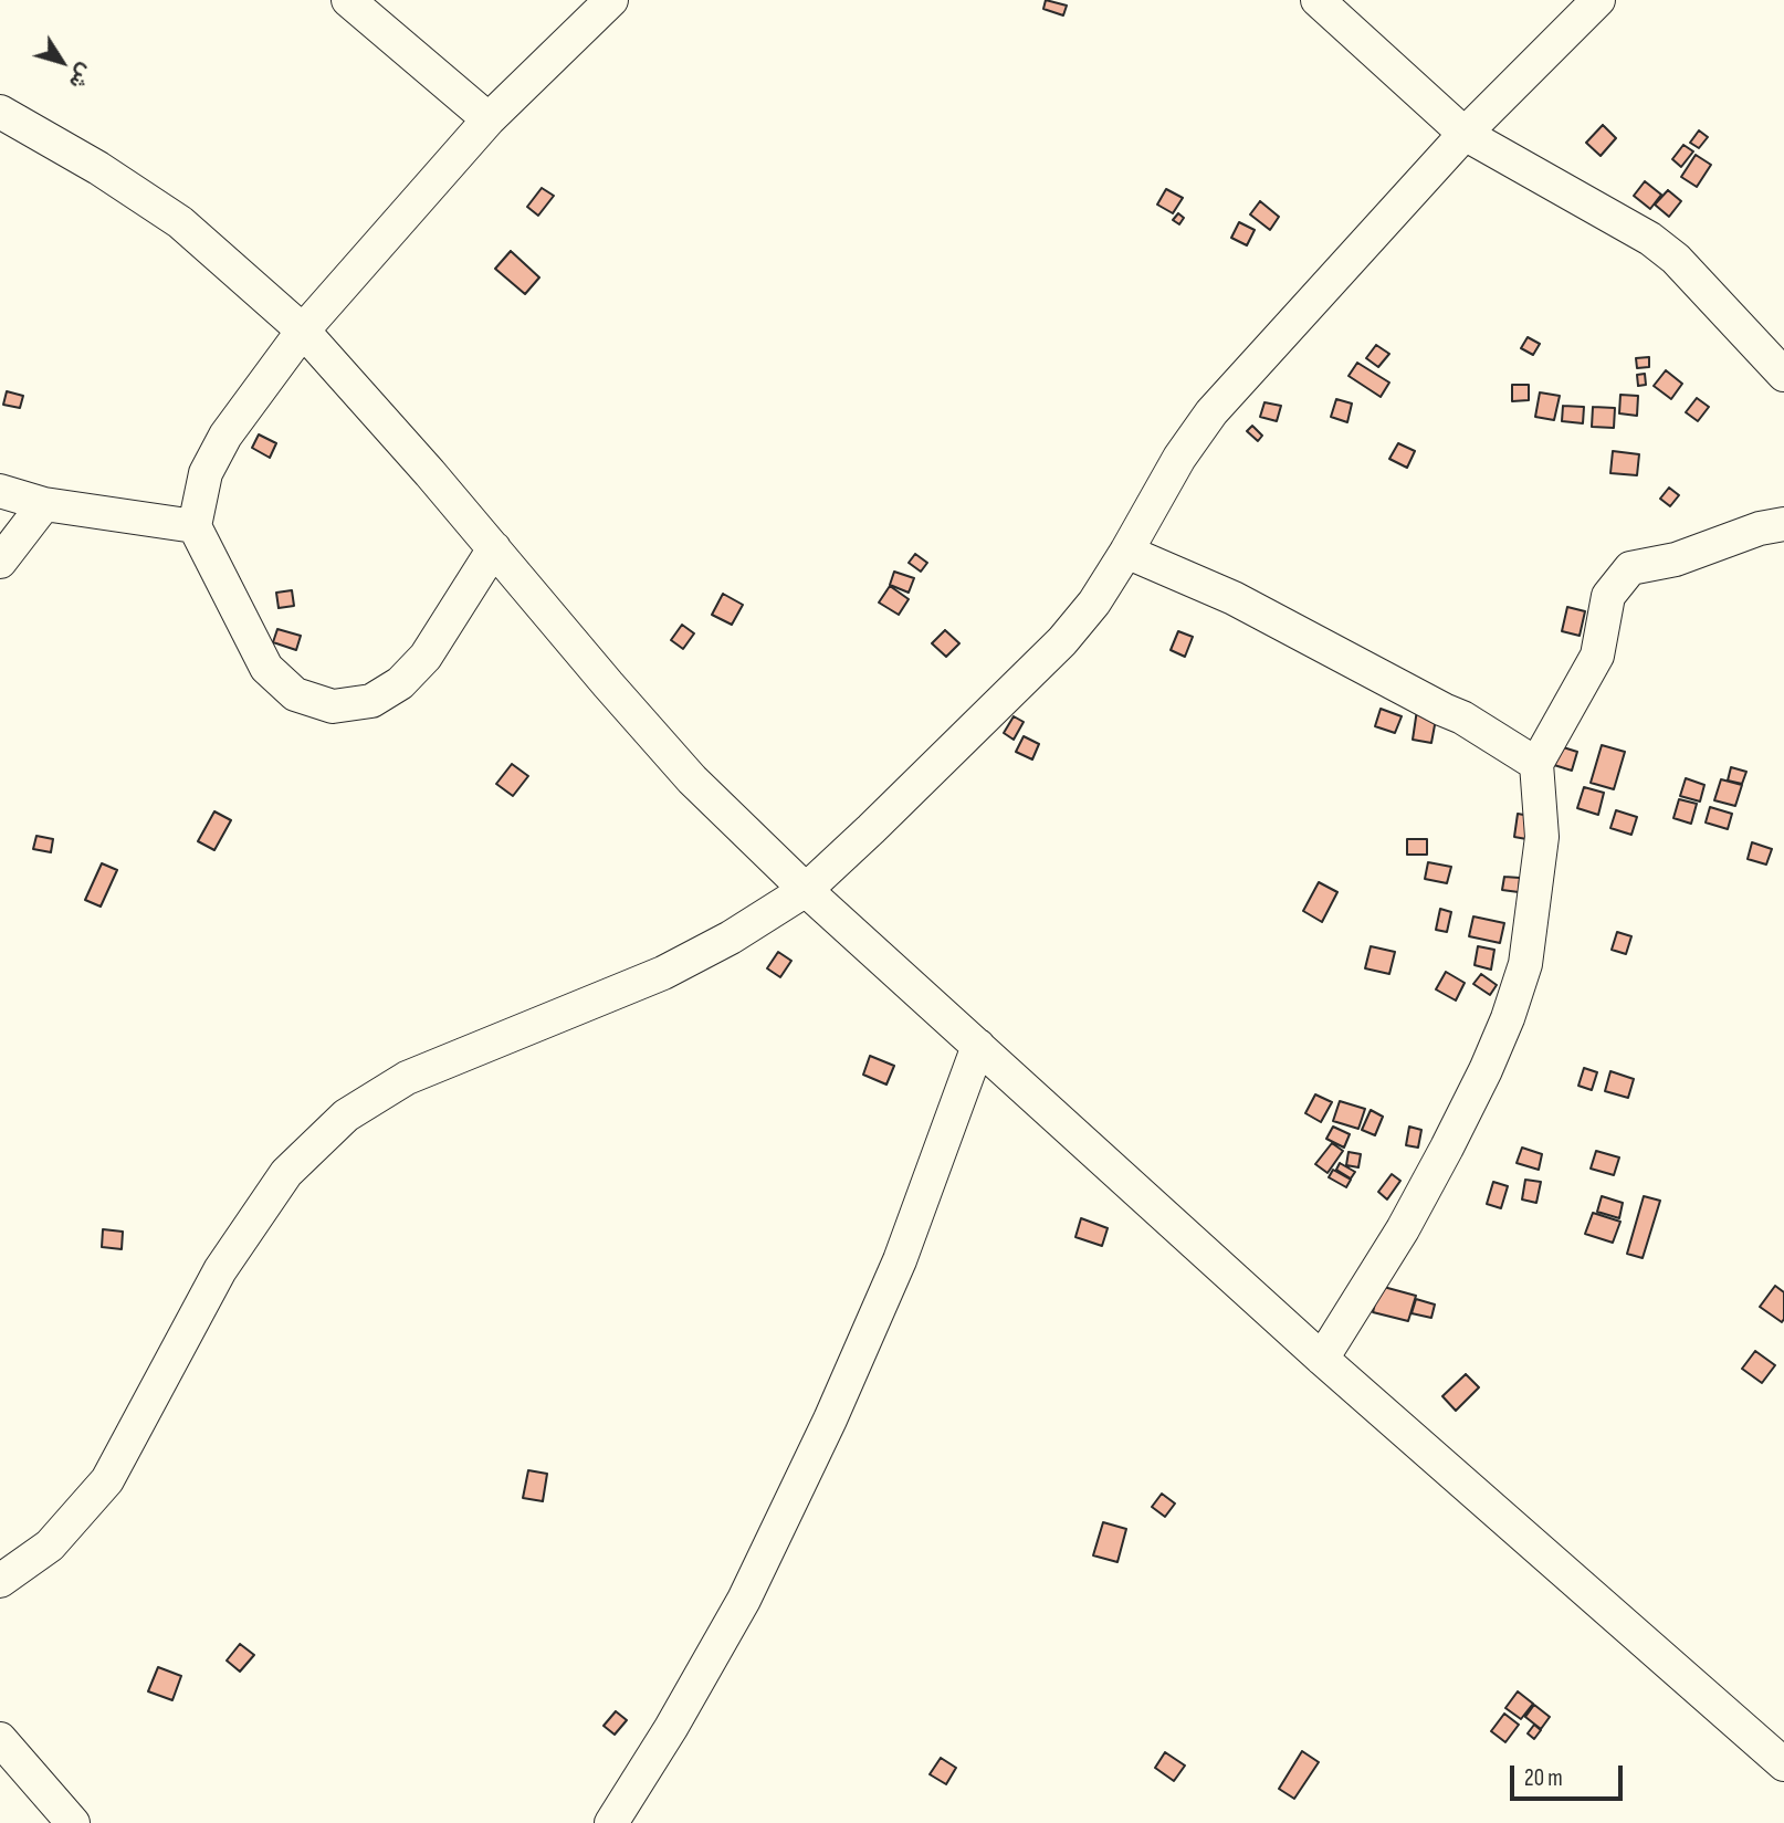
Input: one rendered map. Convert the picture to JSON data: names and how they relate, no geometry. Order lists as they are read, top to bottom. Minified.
{"scale_bar":"20 m","north":"bottom right"}
